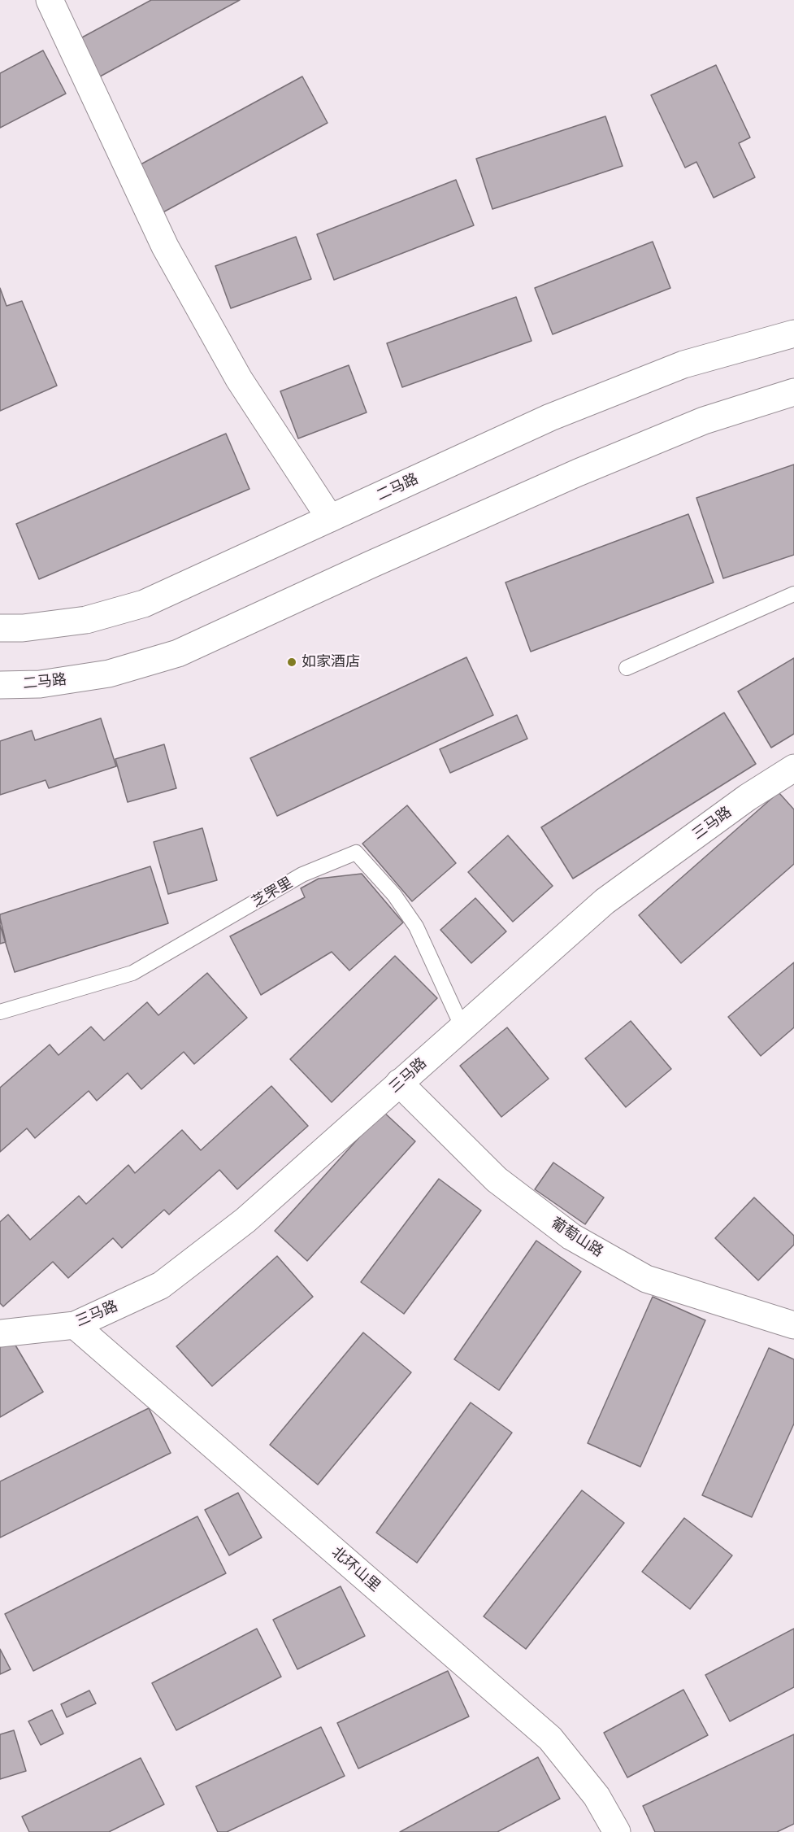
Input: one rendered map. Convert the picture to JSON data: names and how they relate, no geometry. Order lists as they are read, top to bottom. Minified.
{"streets":{"street":["二马路","三马路","葡萄山路","北环山里"],"lane":["芝罘里"]},"crossings":[["三马路","芝罘里"],["三马路","葡萄山路"],["三马路","北环山里"]],"places":["如家酒店"]}
